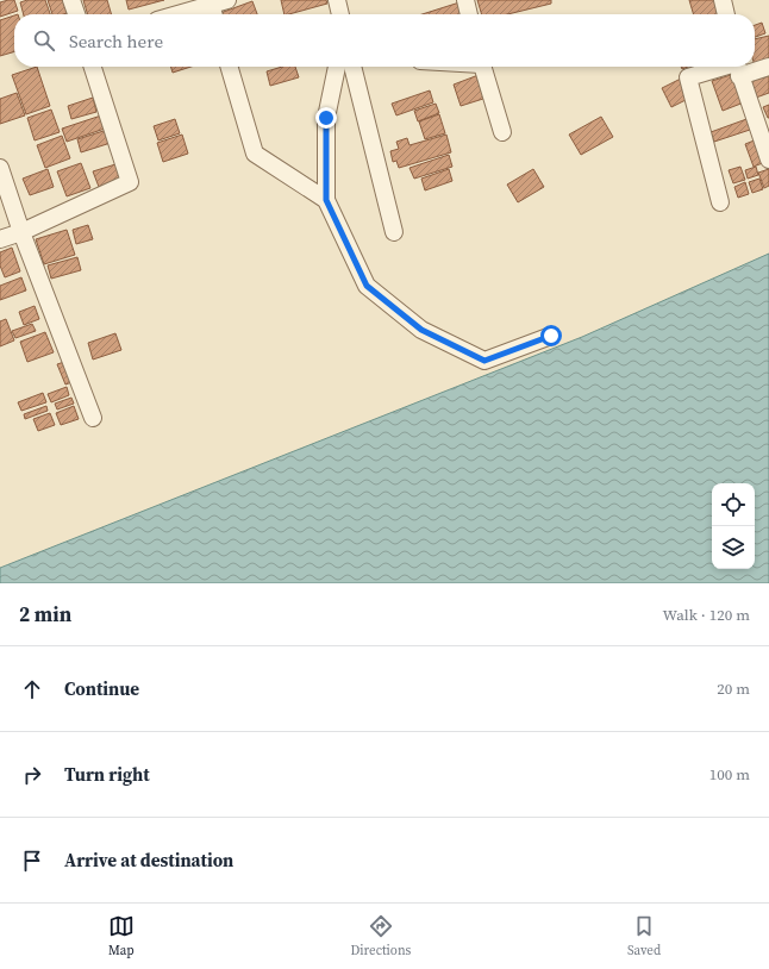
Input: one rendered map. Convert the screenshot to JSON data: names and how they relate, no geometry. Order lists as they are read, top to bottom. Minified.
{"page":{"search":"Search here","heading":["2 min","Walk · 120 m"],"list":[["Continue","20 m"],["Turn right","100 m"],"Arrive at destination"],"nav":["Map","Directions","Saved"]}}
